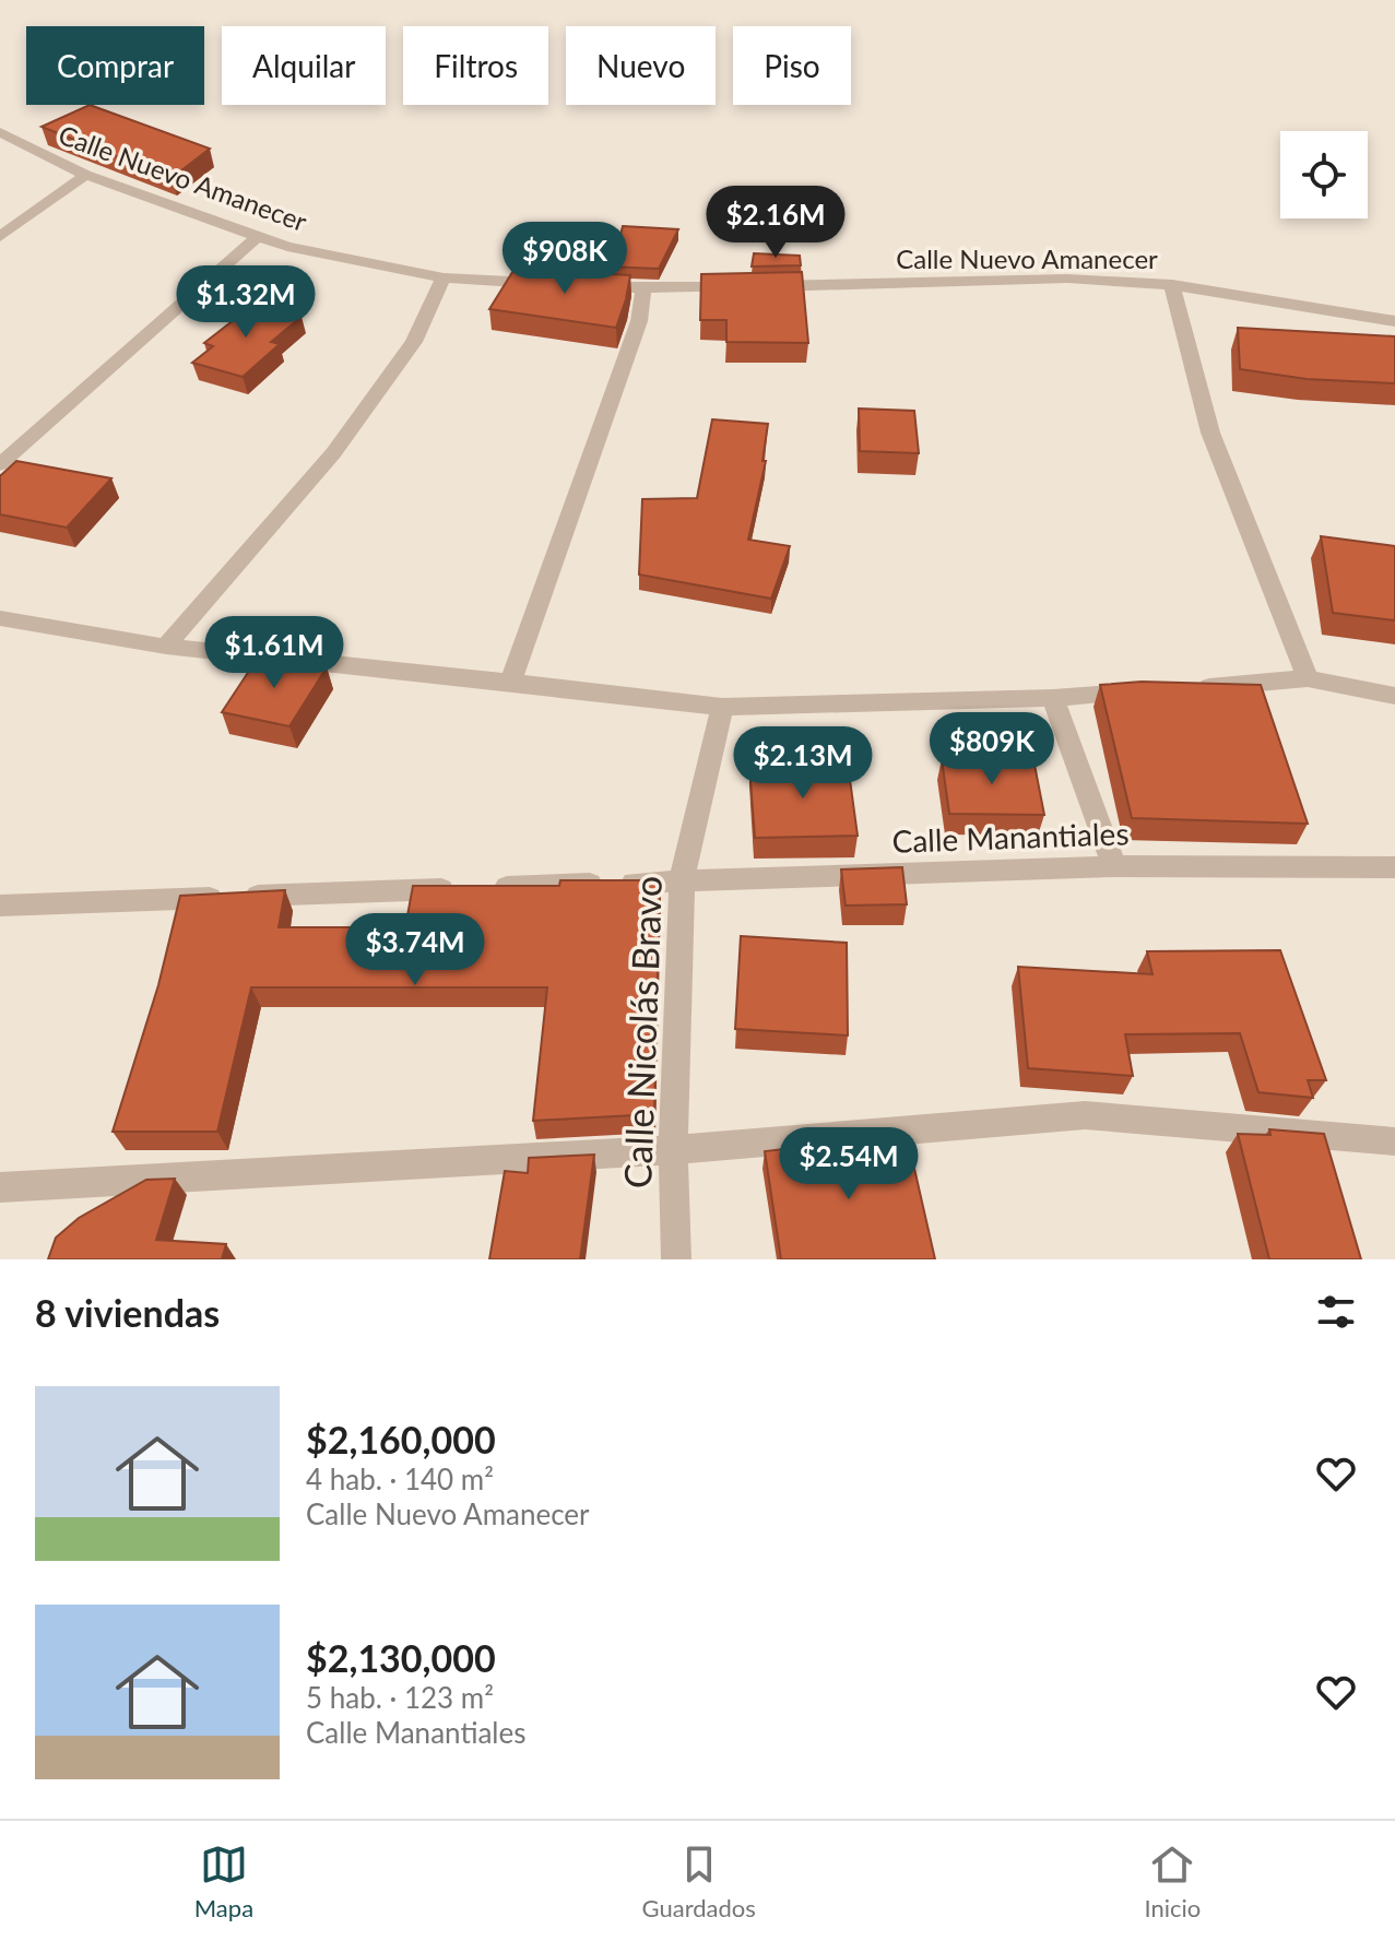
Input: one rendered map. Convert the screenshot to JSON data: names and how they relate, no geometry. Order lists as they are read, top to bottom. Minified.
{"streets":{"street":["Calle Nuevo Amanecer","Calle Manantiales","Calle Nicolás Bravo"]},"crossings":[["Calle Manantiales","Calle Nicolás Bravo"]],"page":{"chip":["Comprar","Alquilar","Filtros","Nuevo","Piso"],"price":["$2.16M","$908K","$1.32M","$1.61M","$809K","$2.13M","$3.74M","$2.54M"],"heading":"8 viviendas","list":[{"name":"$2,160,000","note":"4 hab. · 140 m² · Calle Nuevo Amanecer"},{"name":"$2,130,000","note":"5 hab. · 123 m² · Calle Manantiales"}],"tabs":["Mapa","Guardados","Inicio"]}}
